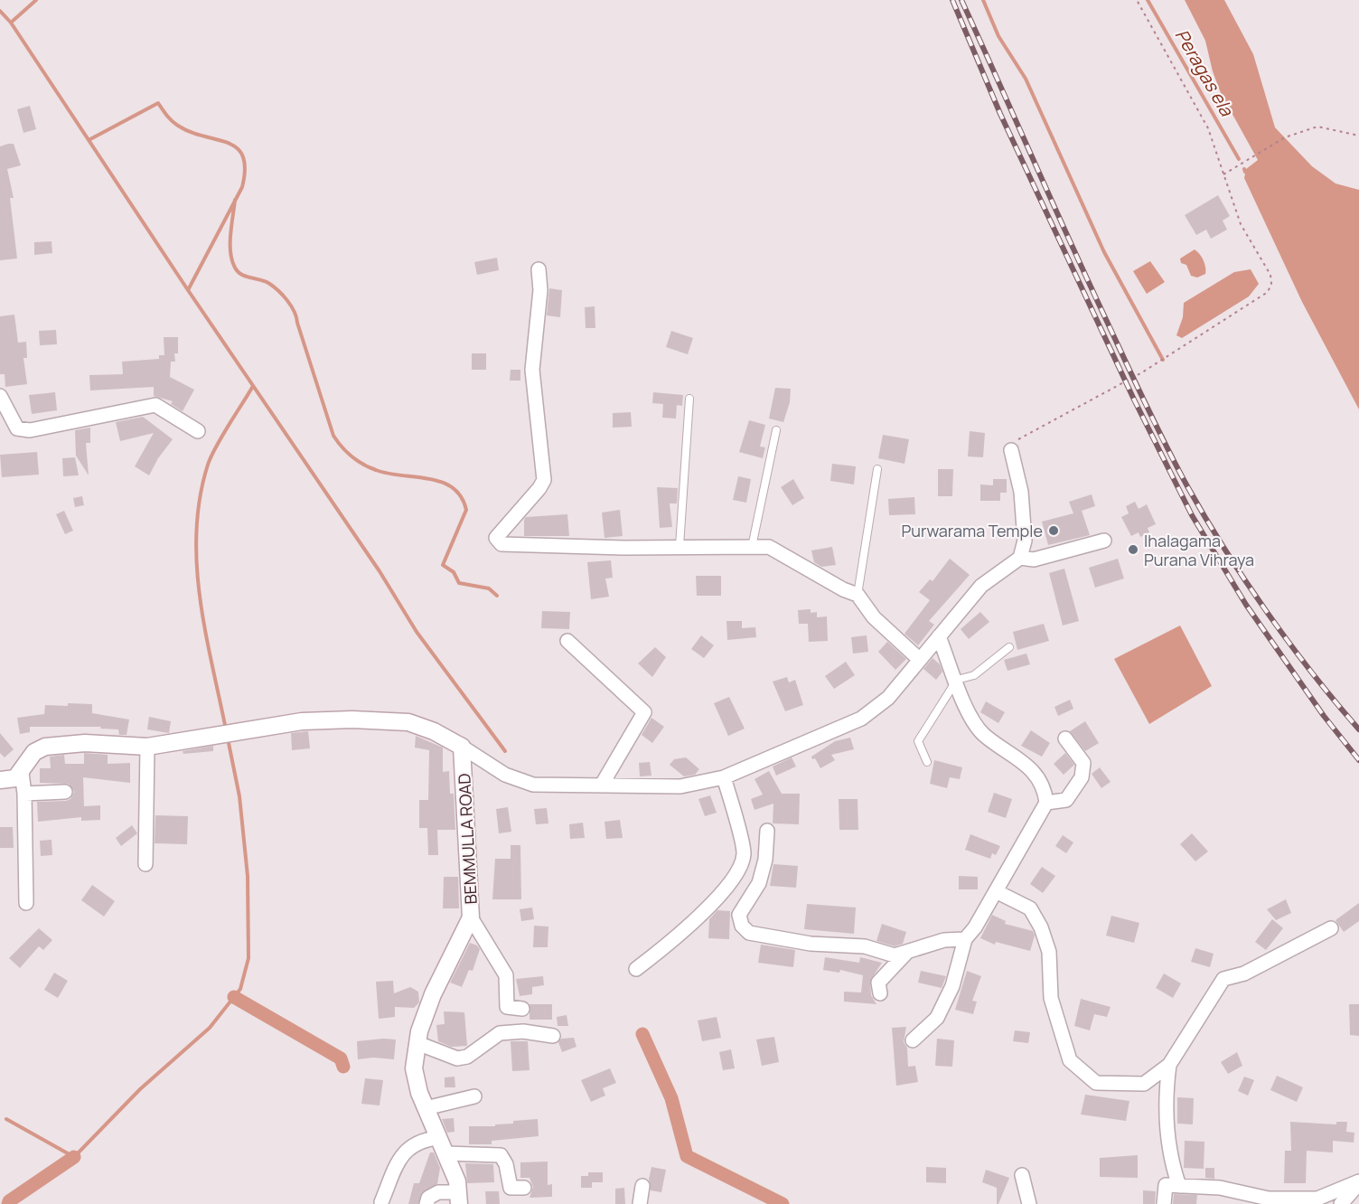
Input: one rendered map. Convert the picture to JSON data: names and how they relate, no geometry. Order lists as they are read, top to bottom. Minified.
{"streets":{"street":["BEMMULLA ROAD"]},"water":["Peragas ela"],"places":["Purwarama Temple","Ihalagama Purana Vihraya"]}
